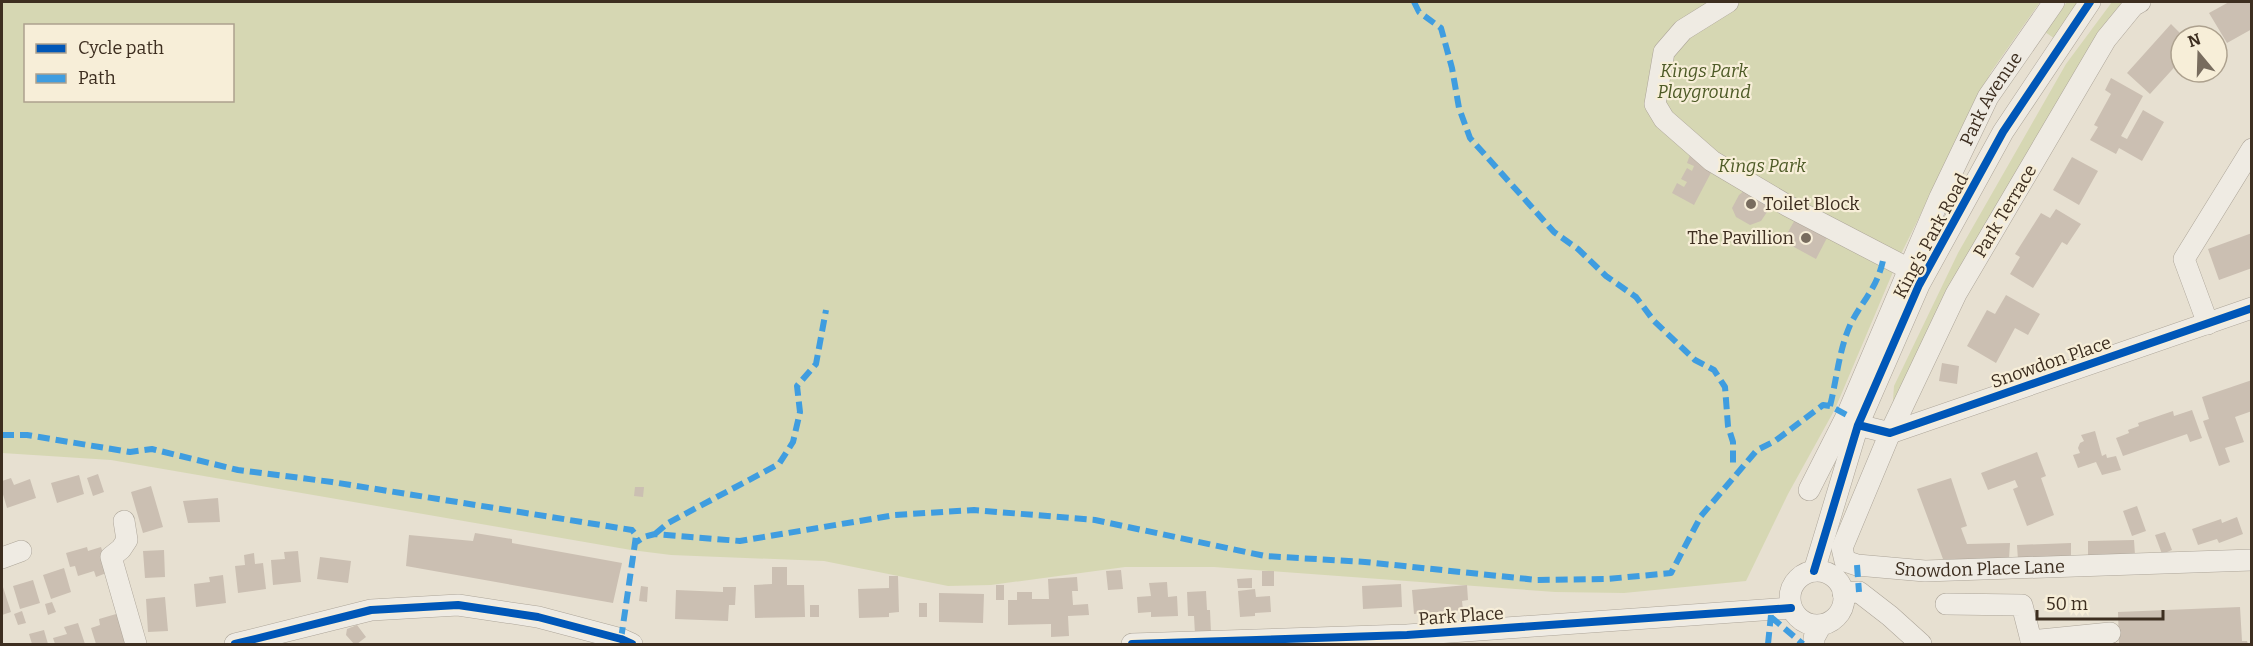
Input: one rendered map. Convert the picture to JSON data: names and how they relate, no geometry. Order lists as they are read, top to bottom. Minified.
{"streets":{"street":["Park Avenue","Park Terrace","King's Park Road","Snowdon Place","Snowdon Place Lane","Park Place"]},"crossings":[["Park Avenue","King's Park Road"],["Park Terrace","Snowdon Place"],["Park Terrace","Snowdon Place Lane"],["King's Park Road","Park Place"],["Snowdon Place","Snowdon Place Lane"]],"parks":["Kings Park Playground","Kings Park"],"places":["Toilet Block","The Pavillion"],"legend":["Cycle path","Path"],"scale_bar":"50 m","north":"top"}
